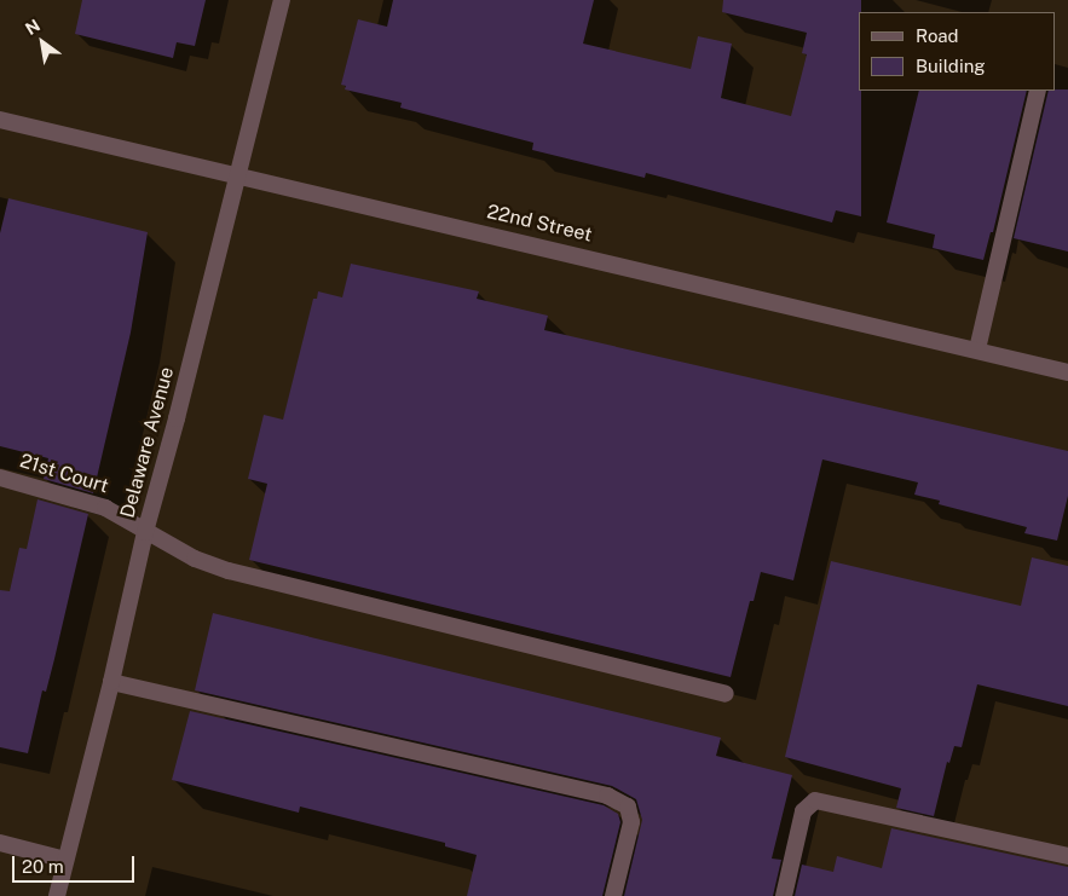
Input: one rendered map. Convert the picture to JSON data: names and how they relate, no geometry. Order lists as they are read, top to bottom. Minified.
{"streets":{"street":["22nd Street","Delaware Avenue","21st Court"]},"crossings":[["22nd Street","Delaware Avenue"],["Delaware Avenue","21st Court"]],"legend":["Road","Building"],"scale_bar":"20 m","north":"top left"}
